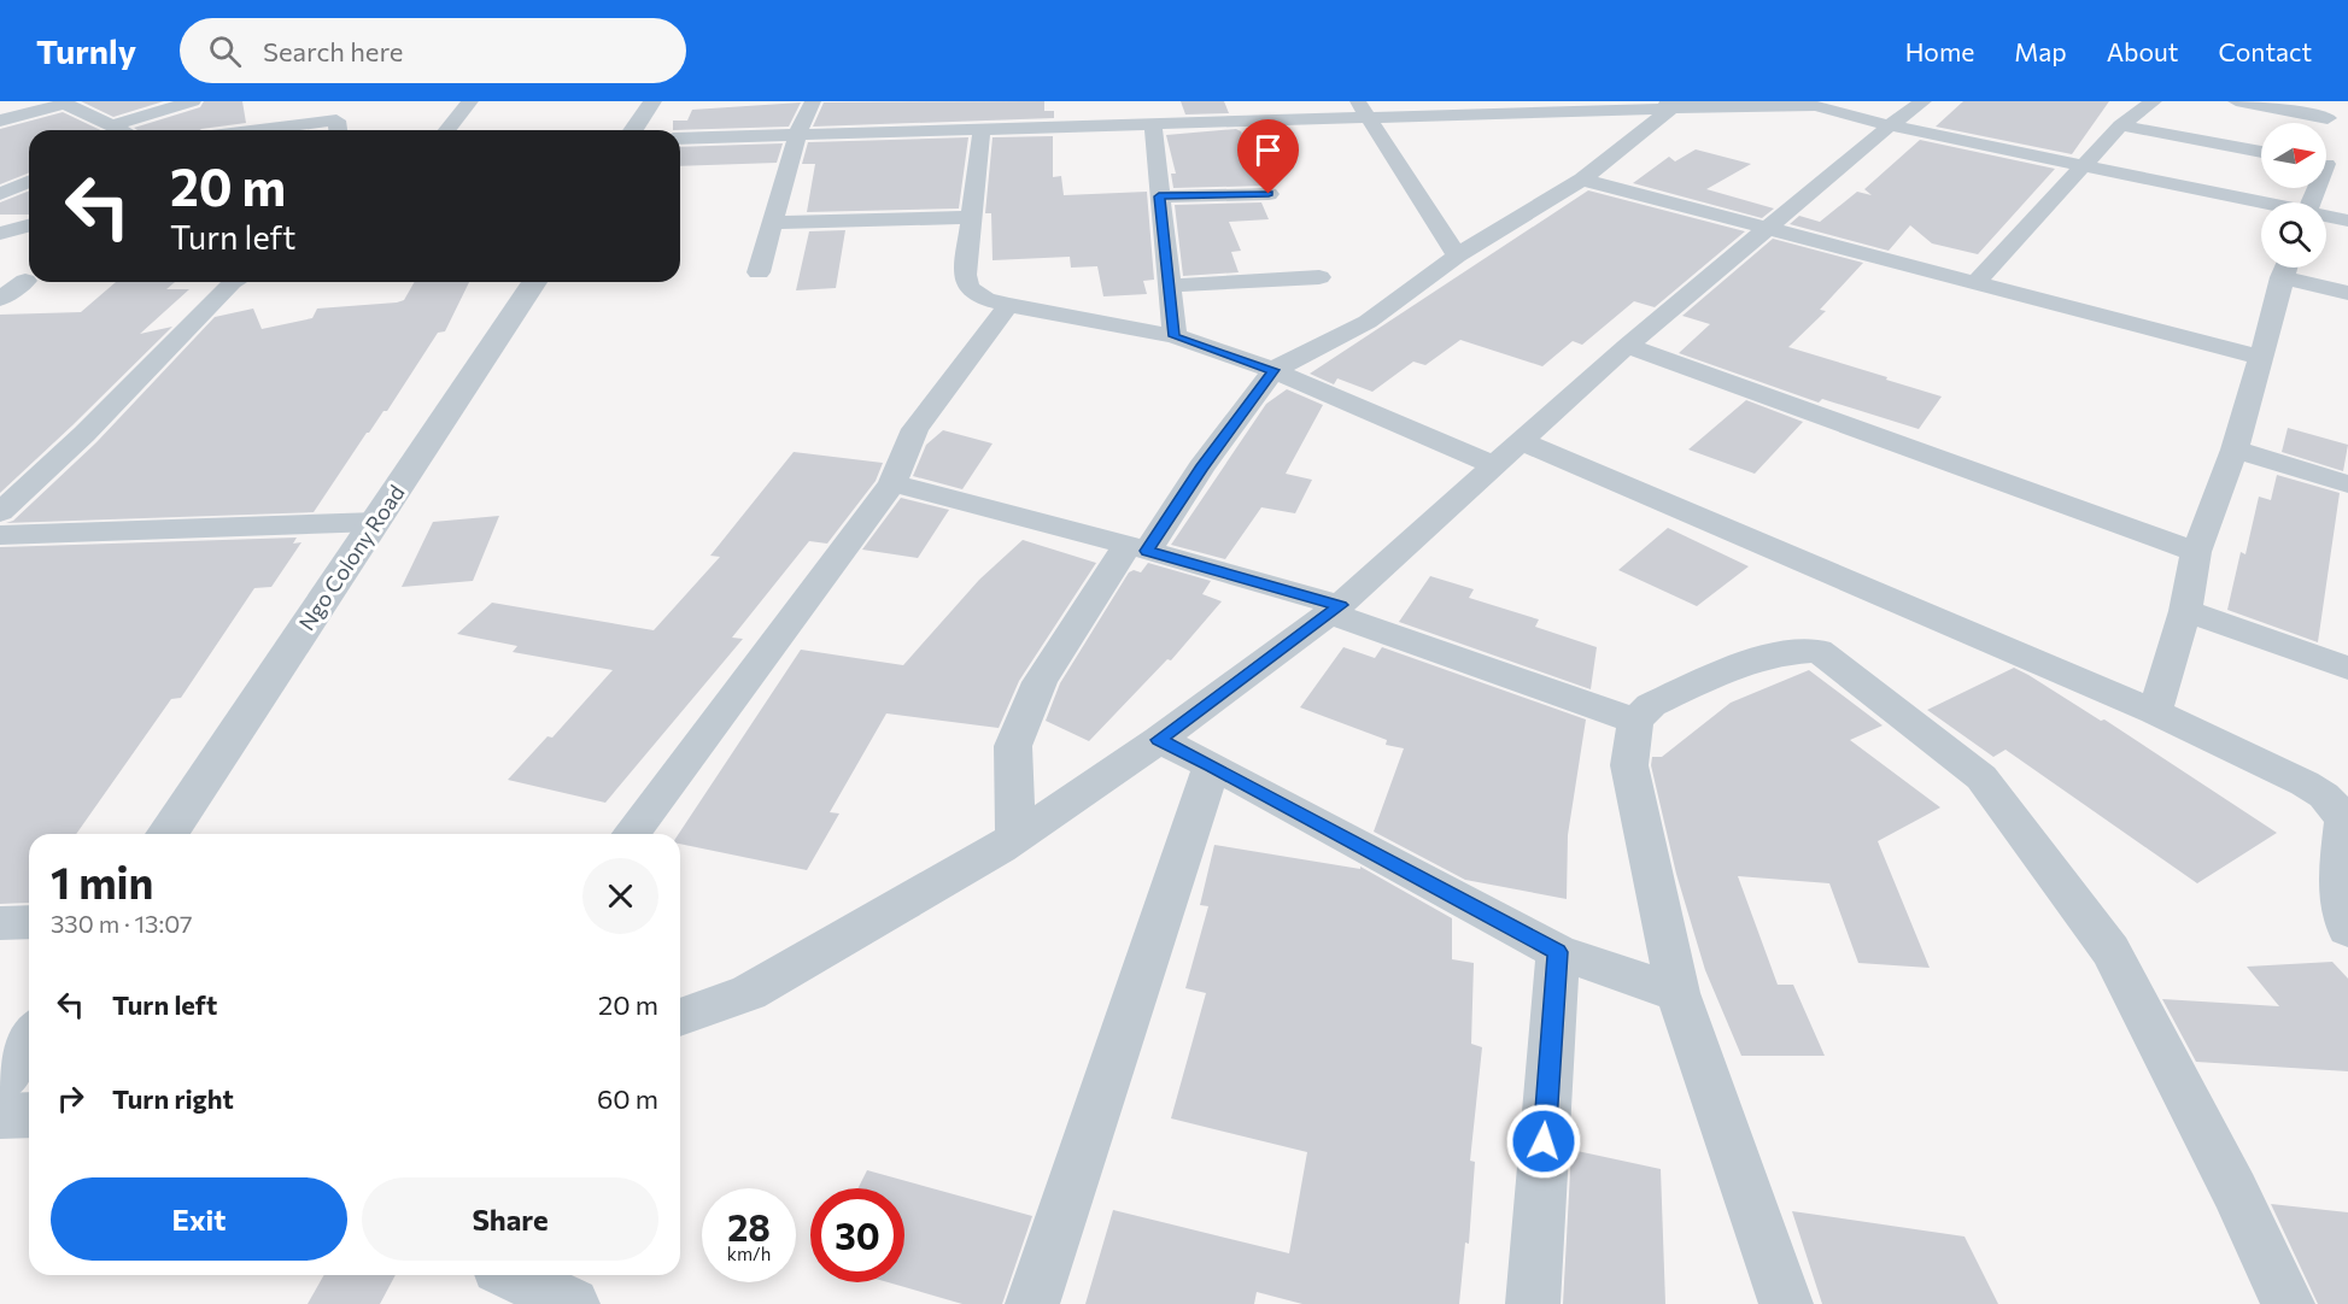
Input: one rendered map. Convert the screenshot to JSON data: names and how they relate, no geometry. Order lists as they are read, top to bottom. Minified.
{"streets":{"street":["Ngo Colony Road"]},"north":"right","page":{"header":"Turnly","search":"Search here","nav":["Home","Map","About","Contact"],"turn":["20 m","Turn left"],"heading":["1 min","330 m · 13:07"],"list":[{"name":"Turn left","value":"20 m"},{"name":"Turn right","value":"60 m"}],"buttons":["Exit","Share"],"speed":"28 km/h","limit":"30"}}
